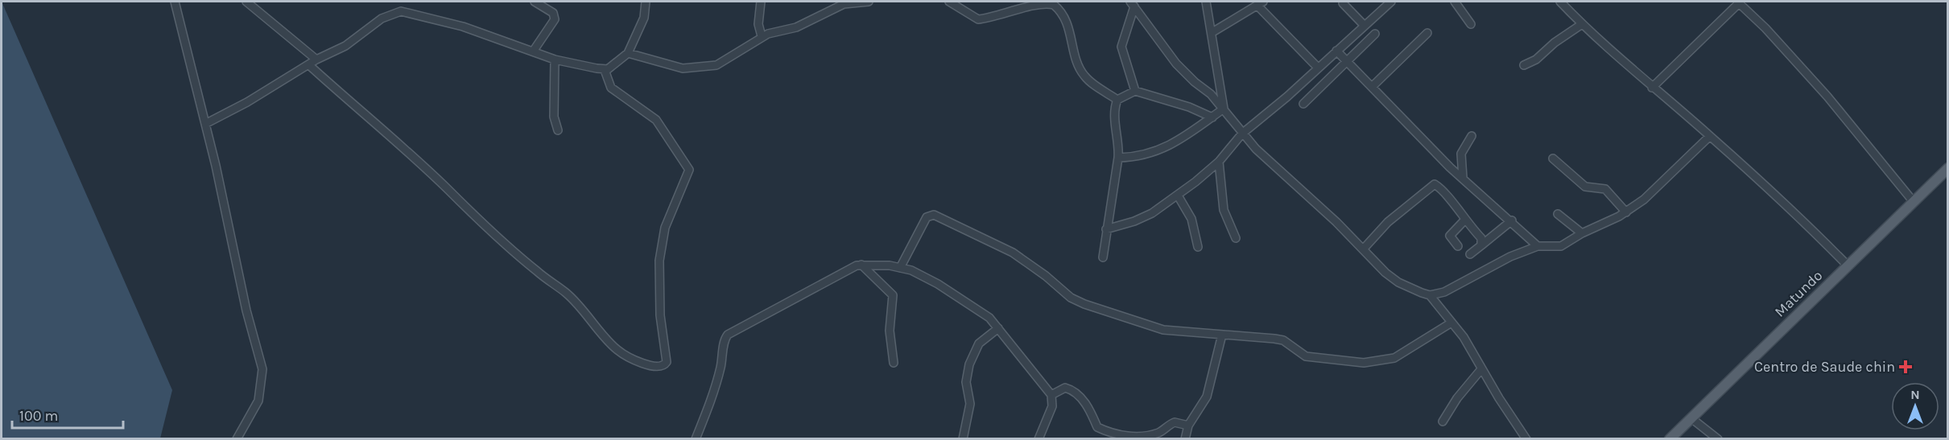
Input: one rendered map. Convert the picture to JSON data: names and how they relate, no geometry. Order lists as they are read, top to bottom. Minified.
{"streets":{"main road":["Matundo"]},"places":{"health":["Centro de Saude chin"]},"scale_bar":"100 m","north":"top"}
